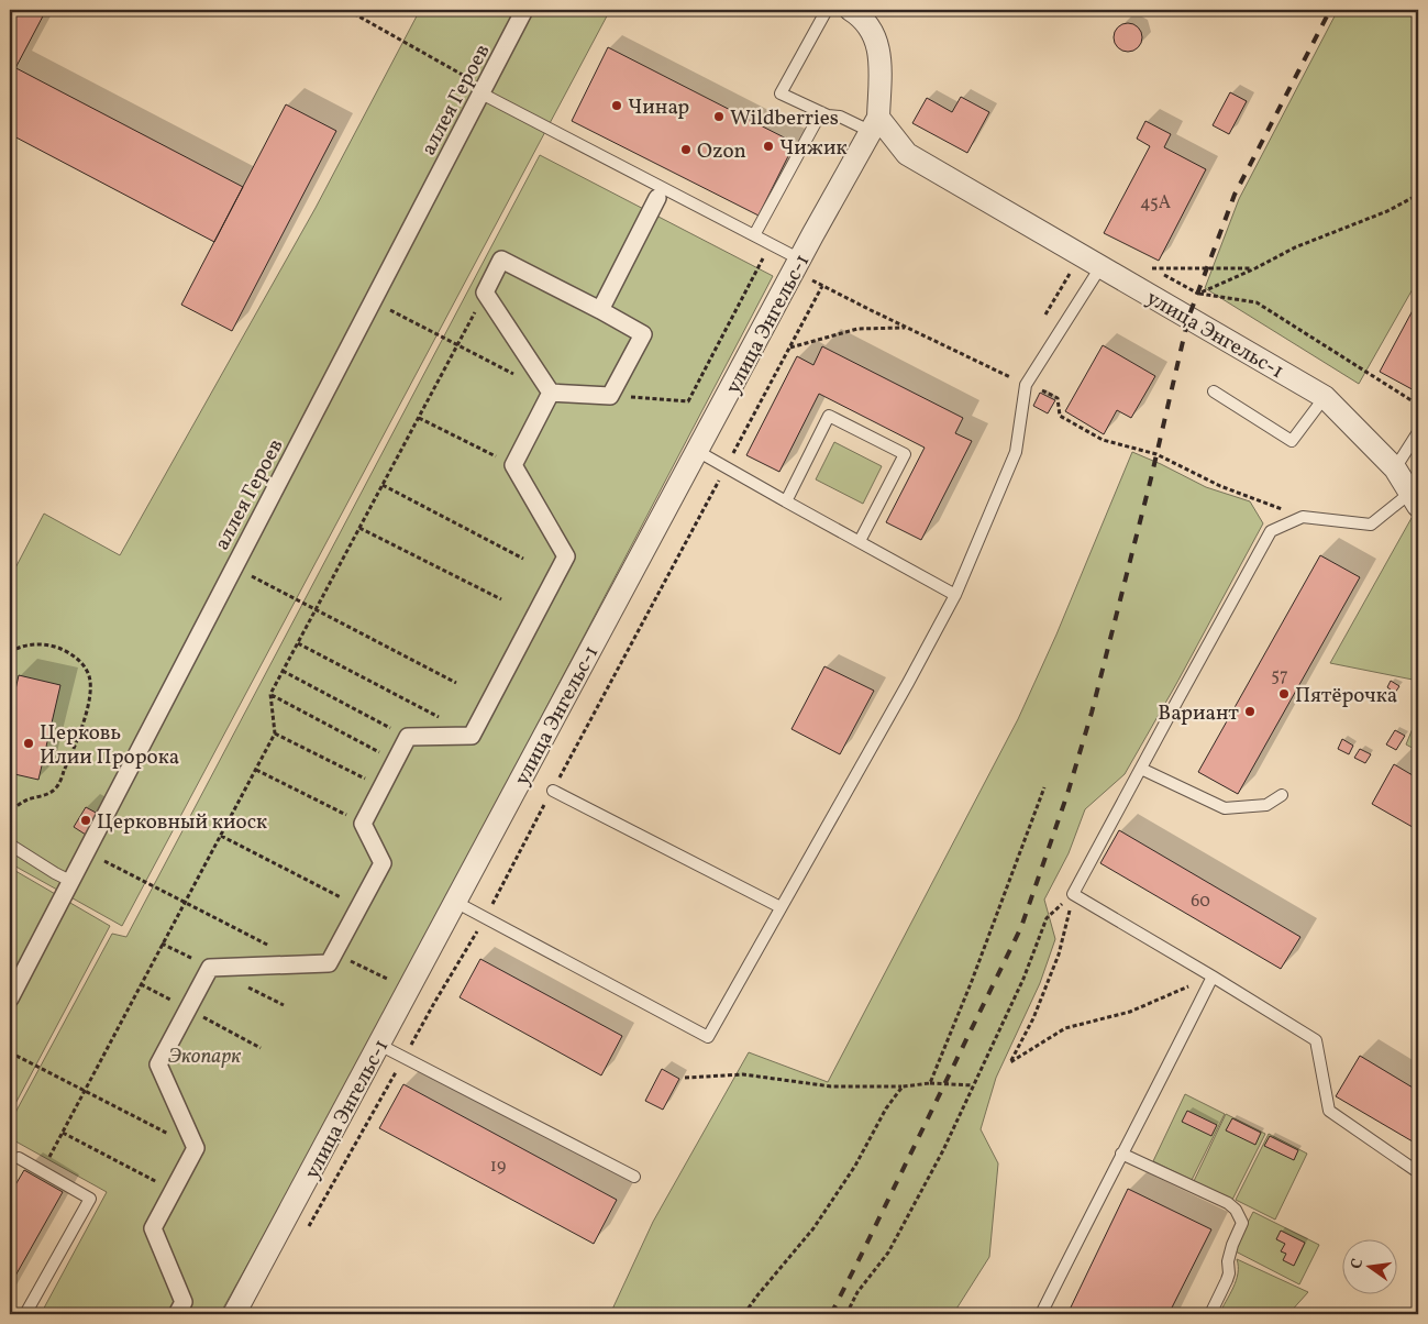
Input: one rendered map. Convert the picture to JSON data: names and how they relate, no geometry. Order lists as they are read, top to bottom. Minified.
{"streets":{"street":["аллея Героев","улица Энгельс-1"]},"parks":["Экопарк"],"places":["Чинар","Wildberries","Чижик","Ozon","Пятёрочка","Вариант","Церковь Илии Пророка","Церковный киоск"],"house_numbers":["45А","57","60","19"],"north":"left"}
